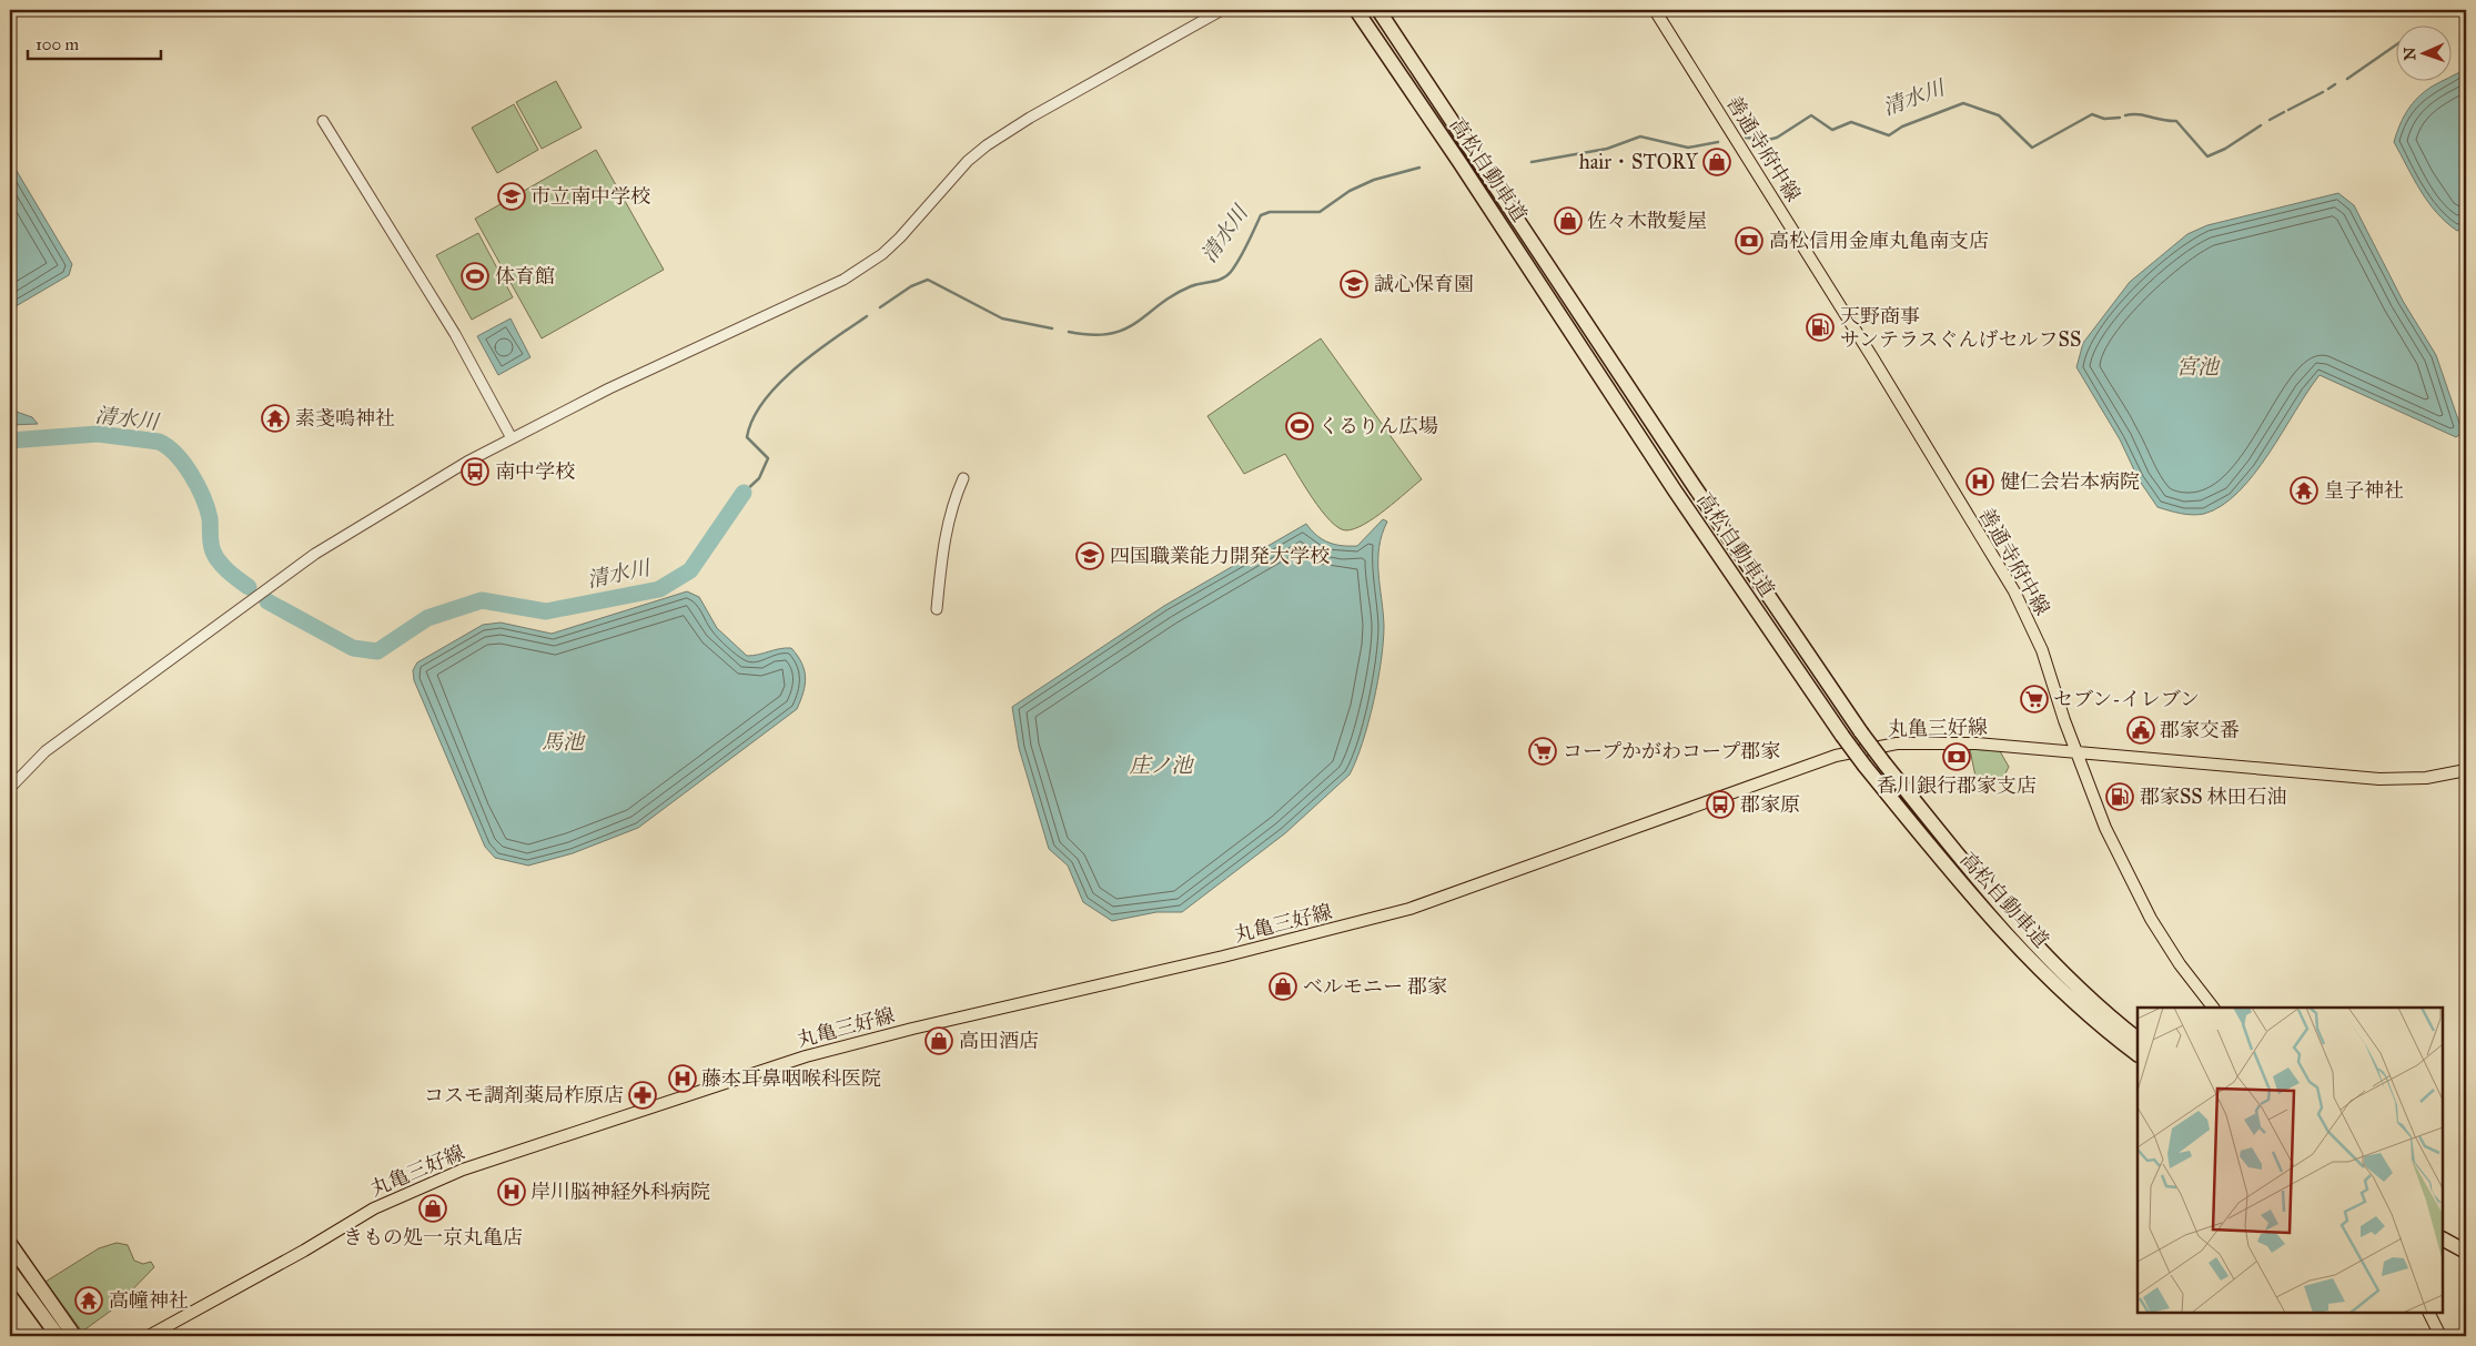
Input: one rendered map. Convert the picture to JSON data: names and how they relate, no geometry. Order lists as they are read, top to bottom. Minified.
{"streets":{"highway":["高松自動車道"],"main road":["善通寺府中線","丸亀三好線"]},"crossings":[["善通寺府中線","丸亀三好線"]],"water":["清水川","宮池","馬池","庄ノ池"],"places":{"shop":["hair・STORY","佐々木散髪屋","ベルモニー 郡家","高田酒店","きもの処一京丸亀店"],"school or university":["市立南中学校","誠心保育園","四国職業能力開発大学校"],"bank":["高松信用金庫丸亀南支店","香川銀行郡家支店"],"sports":["体育館","くるりん広場"],"fuel station":["天野商事 サンテラスぐんげセルフSS","郡家SS 林田石油"],"temple":["素戔嗚神社","皇子神社","高幢神社"],"bus stop":["南中学校","郡家原"],"hospital":["健仁会岩本病院","藤本耳鼻咽喉科医院","岸川脳神経外科病院"],"supermarket":["セブン-イレブン","コープかがわコープ郡家"],"public building":["郡家交番"],"pharmacy":["コスモ調剤薬局柞原店"]},"scale_bar":"100 m","north":"left"}
